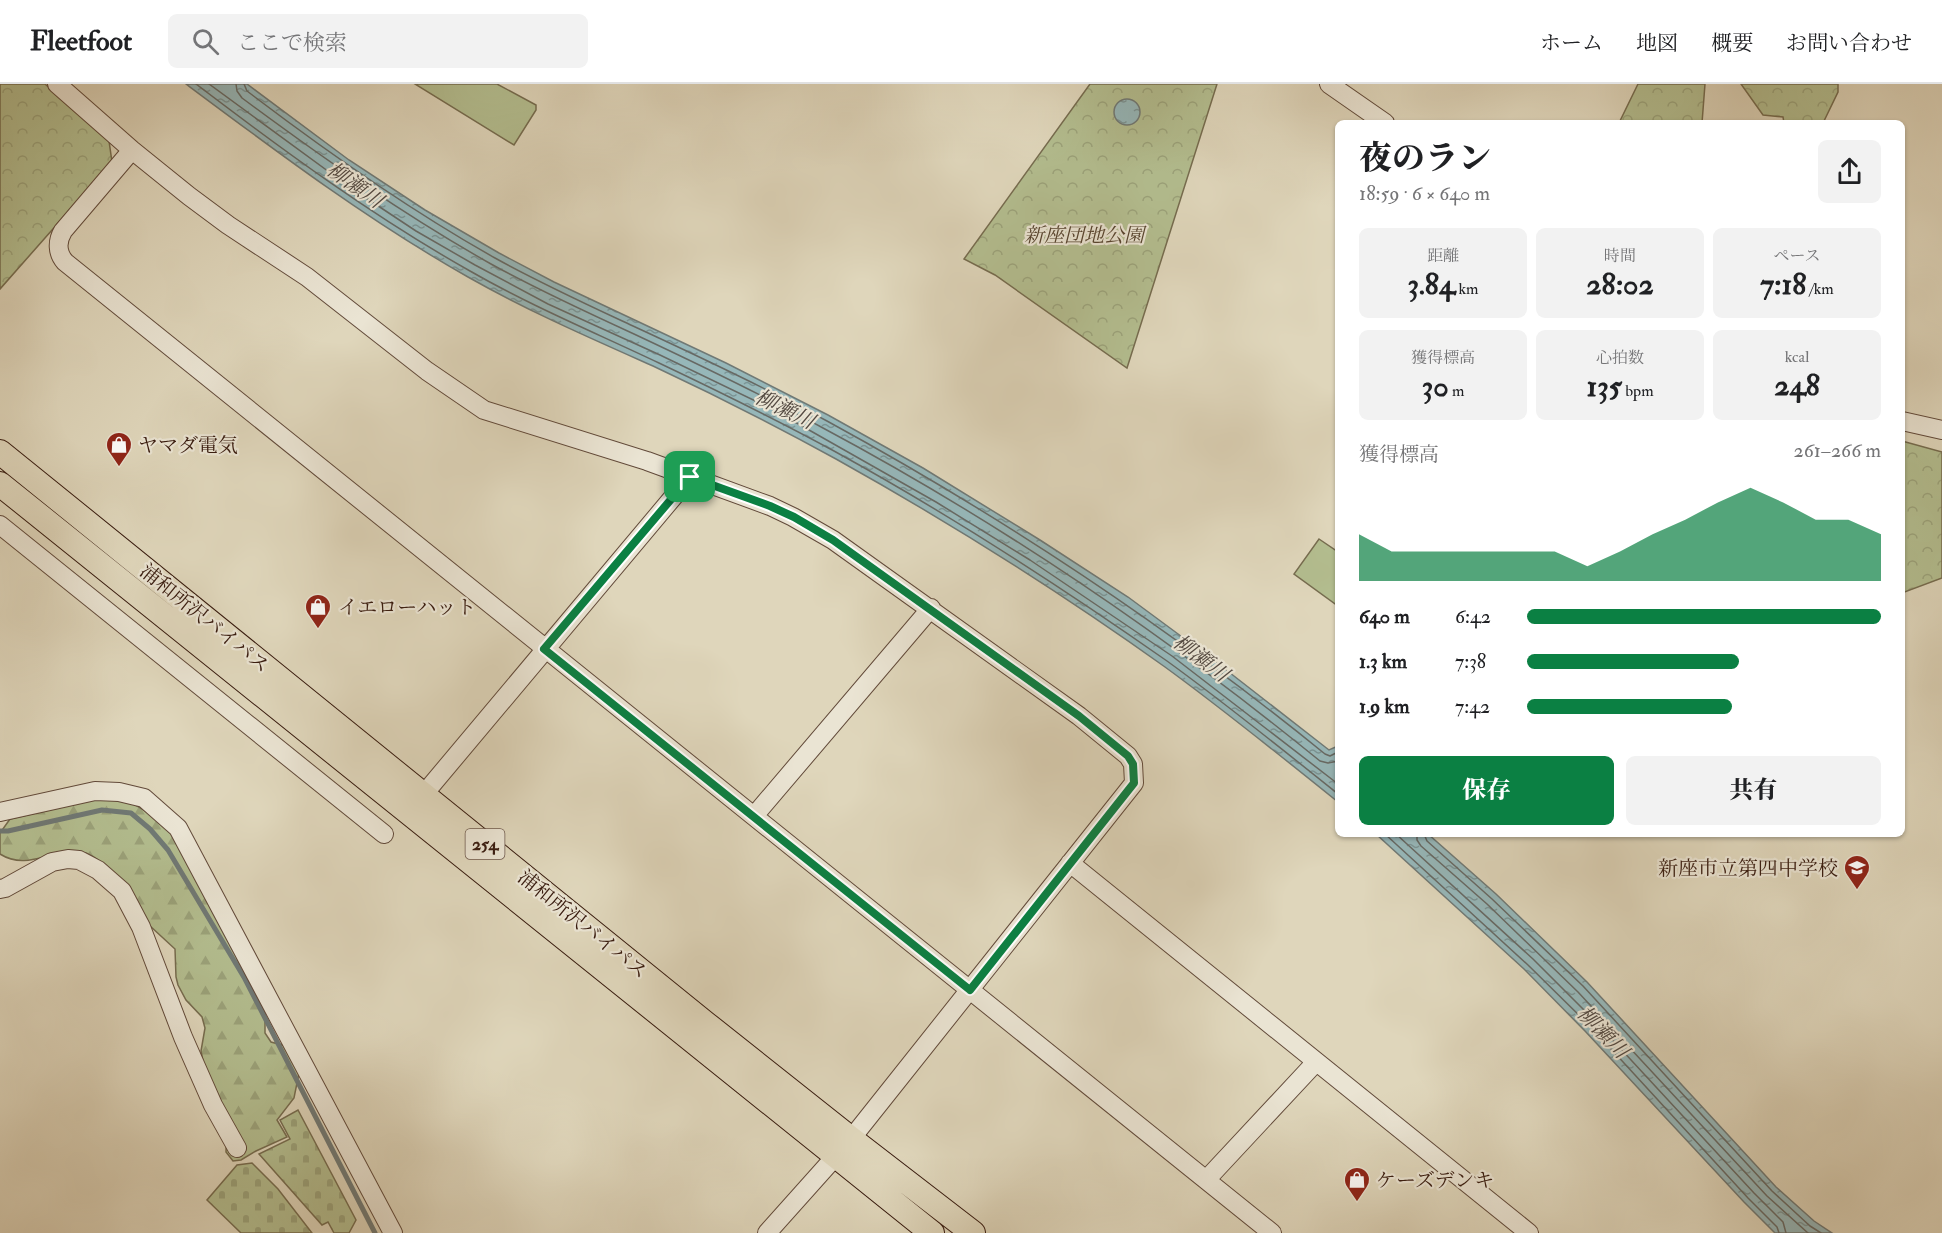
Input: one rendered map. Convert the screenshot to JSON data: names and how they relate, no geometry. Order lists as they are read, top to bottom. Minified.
{"streets":{"highway":["浦和所沢バイパス","254"]},"water":["柳瀬川"],"parks":["新座団地公園"],"places":{"shop":["ヤマダ電気","イエローハット","ケーズデンキ"],"school or university":["新座市立第四中学校"]},"page":{"header":"Fleetfoot","search":"ここで検索","nav":["ホーム","地図","概要","お問い合わせ"],"heading":["夜のラン","18:59 · 6 × 640 m"],"stats":[["距離","3.84 km"],["時間","28:02"],["ペース","7:18 /km"],["獲得標高","30 m"],["心拍数","135 bpm"],["kcal","248"]],"chart":["獲得標高","261–266 m"],"list":[{"name":"640 m","note":"6:42"},{"name":"1.3 km","note":"7:38"},{"name":"1.9 km","note":"7:42"}],"buttons":["保存","共有"]}}
